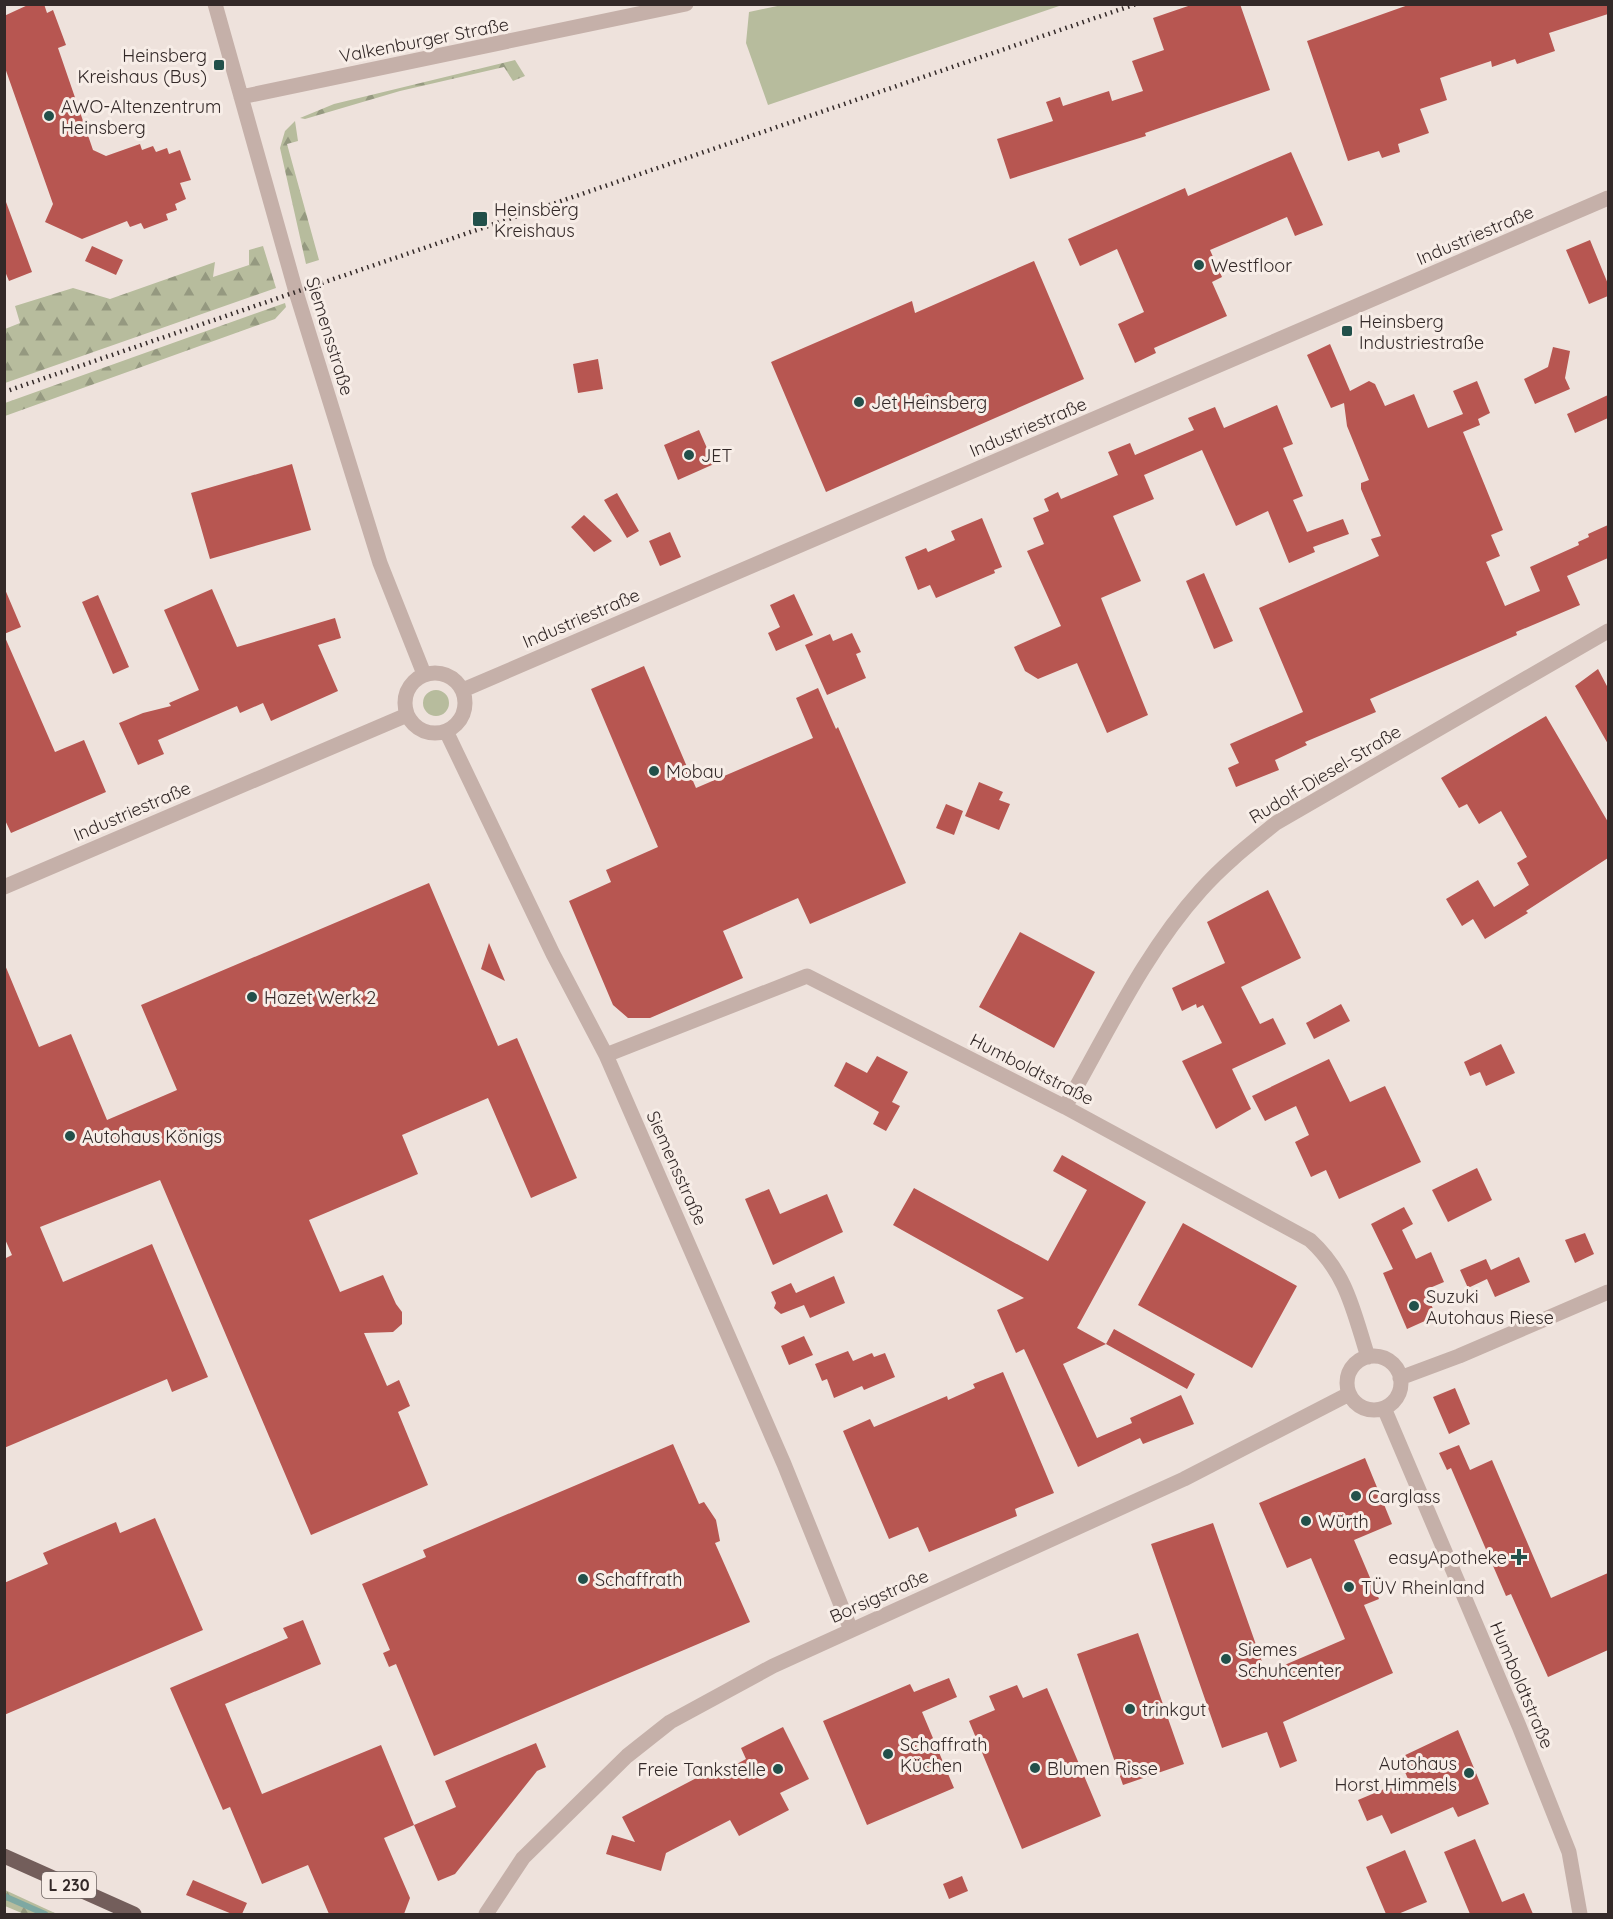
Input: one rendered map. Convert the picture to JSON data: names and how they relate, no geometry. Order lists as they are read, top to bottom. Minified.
{"streets":{"main road":["L 230"],"street":["Valkenburger Straße","Industriestraße","Siemensstraße","Rudolf-Diesel-Straße","Humboldtstraße","Borsigstraße"]},"crossings":[["Valkenburger Straße","Siemensstraße"],["Industriestraße","Siemensstraße"],["Siemensstraße","Humboldtstraße"],["Siemensstraße","Borsigstraße"],["Rudolf-Diesel-Straße","Humboldtstraße"],["Humboldtstraße","Borsigstraße"]],"places":{"transit":["Heinsberg Kreishaus (Bus)","Heinsberg Kreishaus","Heinsberg Industriestraße"],"other":["AWO-Altenzentrum Heinsberg","Westfloor","Jet Heinsberg","JET","Mobau","Hazet Werk 2","Autohaus Königs","Suzuki Autohaus Riese","Carglass","Würth","Schaffrath","TÜV Rheinland","Siemes Schuhcenter","trinkgut","Schaffrath Küchen","Blumen Risse","Freie Tankstelle","Autohaus Horst Himmels"],"health":["easyApotheke"]}}
